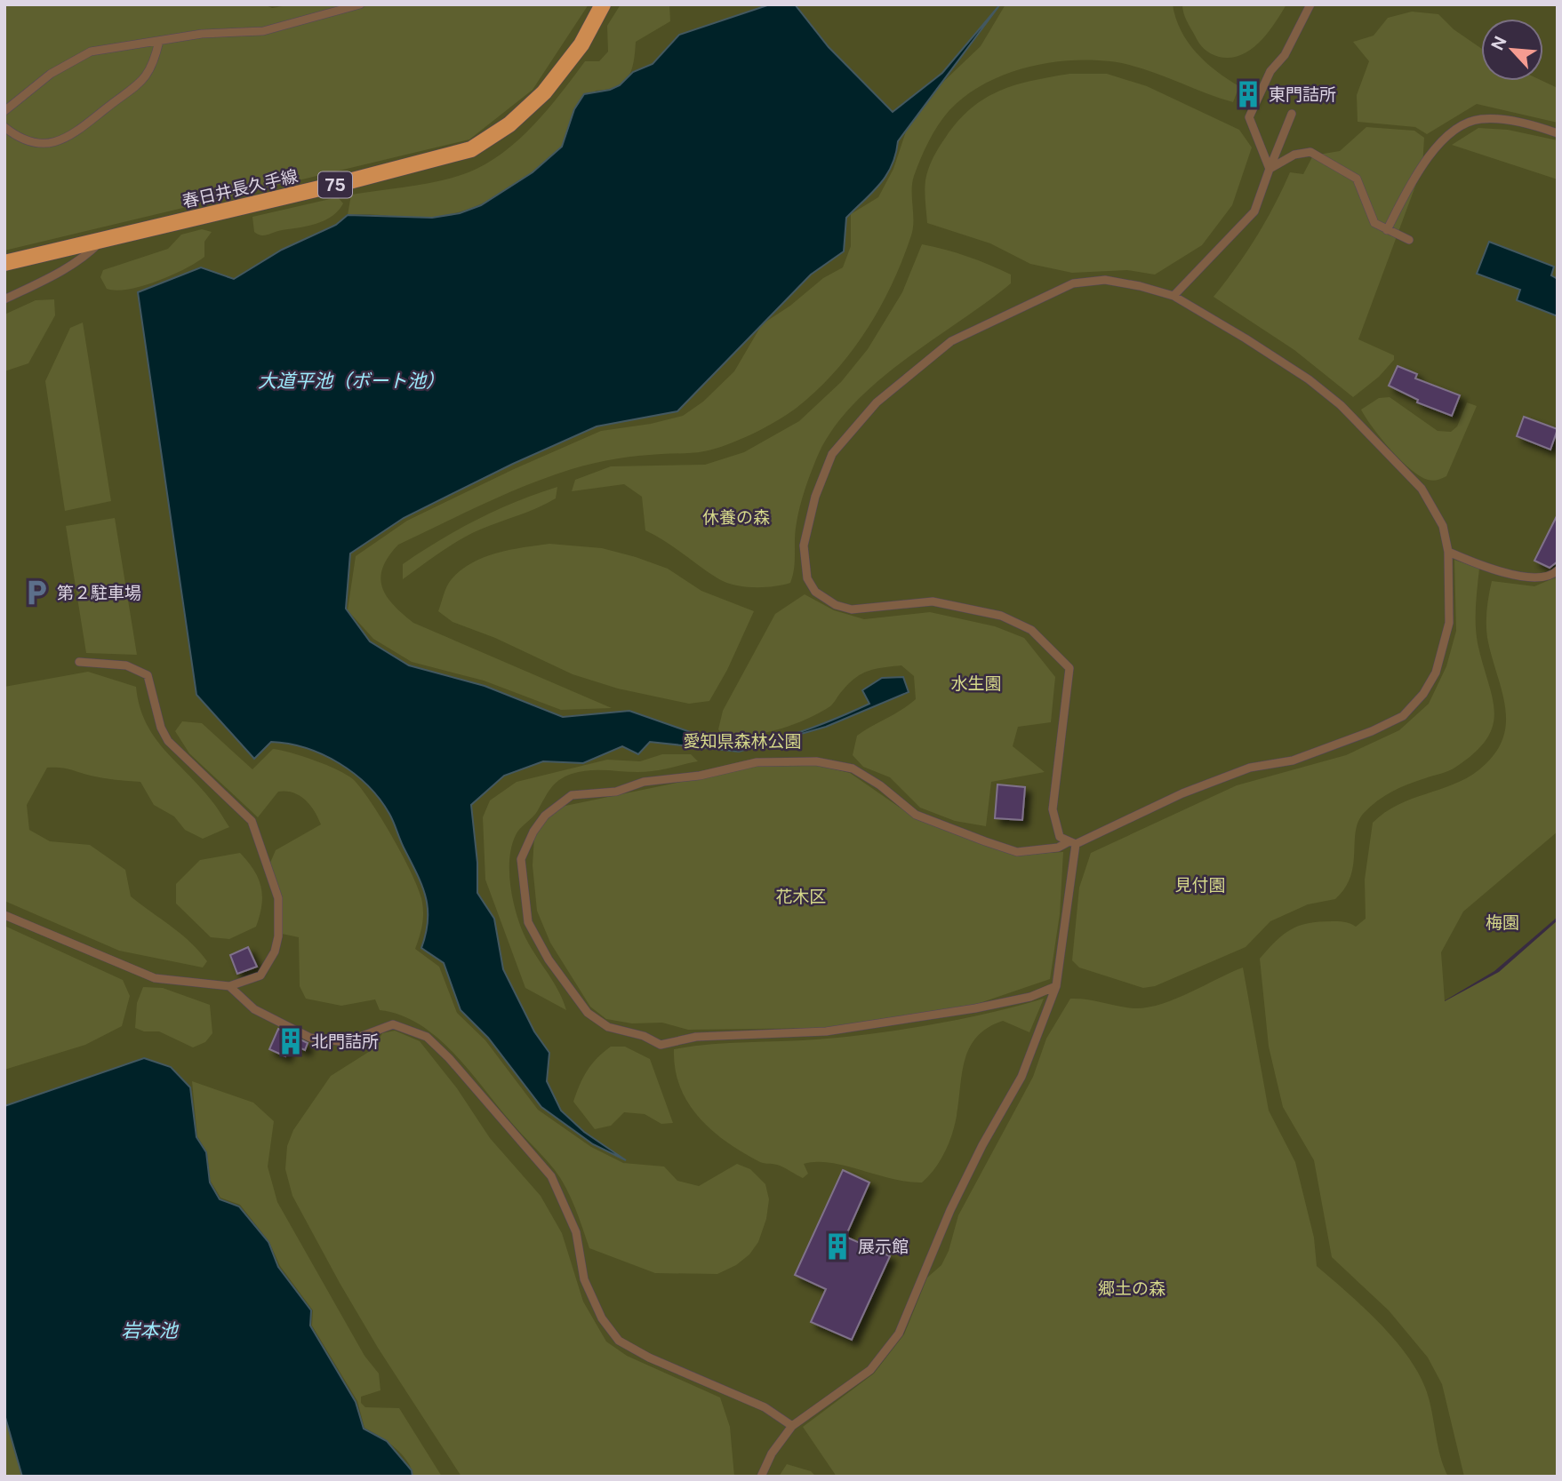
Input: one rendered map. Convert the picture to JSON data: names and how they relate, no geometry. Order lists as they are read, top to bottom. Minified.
{"streets":{"main road":["75","春日井長久手線"]},"water":["大道平池（ボート池）","岩本池"],"parks":["休養の森","水生園","愛知県森林公園","見付園","花木区","梅園","郷土の森"],"places":{"building":["東門詰所","北門詰所","展示館"],"parking":["第２駐車場"]},"north":"top left"}
